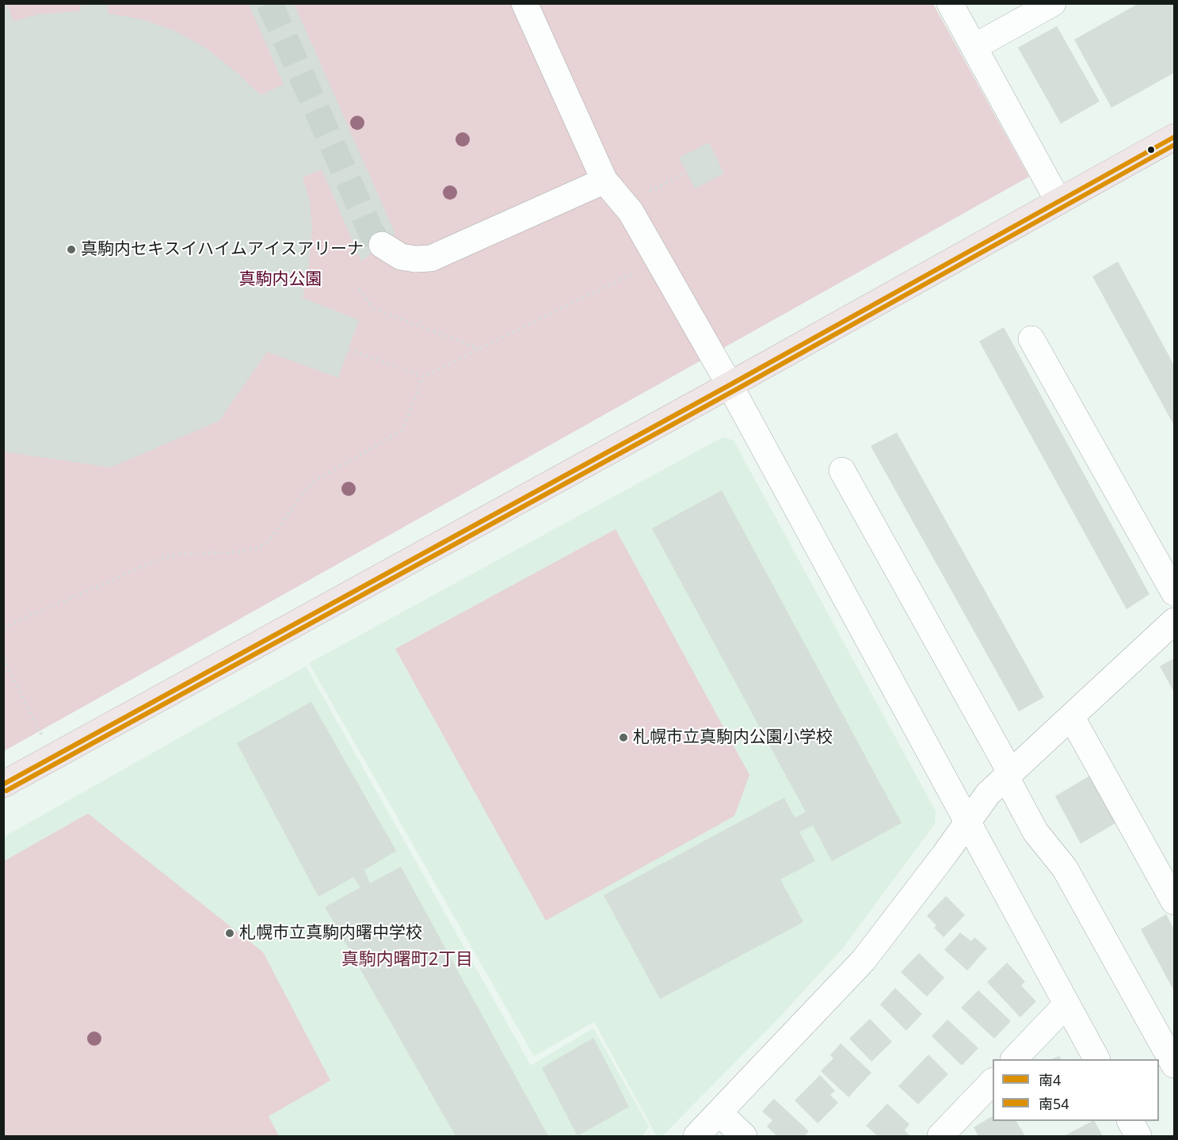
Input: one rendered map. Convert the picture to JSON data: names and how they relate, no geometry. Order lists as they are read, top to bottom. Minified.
{"districts":["真駒内曙町2丁目"],"parks":["真駒内公園"],"places":["真駒内セキスイハイムアイスアリーナ","札幌市立真駒内公園小学校","札幌市立真駒内曙中学校"],"lines":["transit line 南4","transit line 南54"],"legend":["南4","南54"]}
